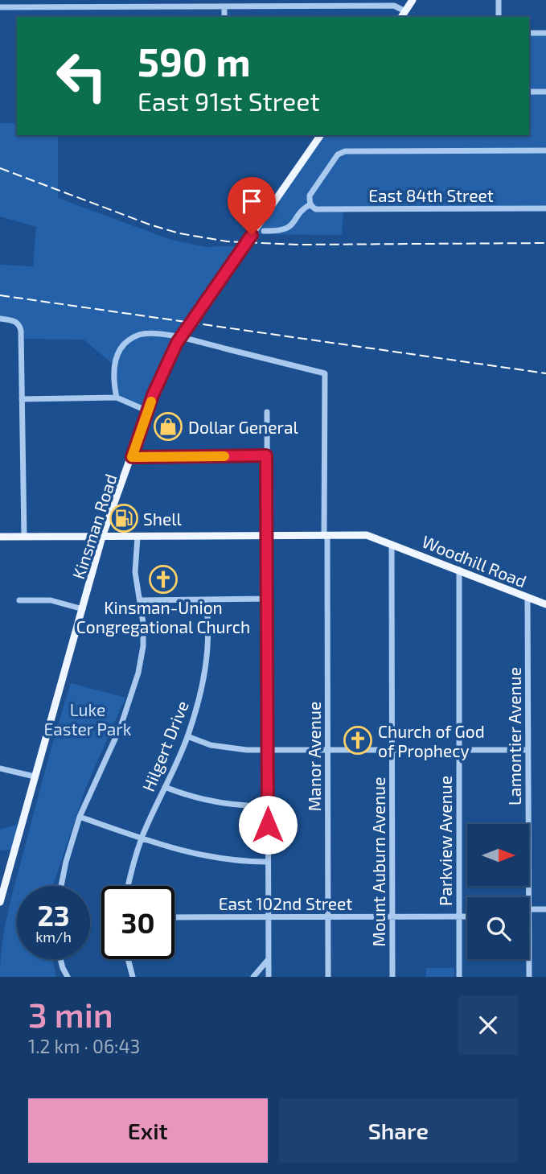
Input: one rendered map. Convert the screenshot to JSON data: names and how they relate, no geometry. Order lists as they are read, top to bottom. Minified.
{"streets":{"main road":["Kinsman Road","Woodhill Road"],"street":["East 84th Street","Lamontier Avenue","Hilgert Drive","Manor Avenue","Parkview Avenue","Mount Auburn Avenue","East 102nd Street"]},"crossings":[["Kinsman Road","Woodhill Road"],["Woodhill Road","Lamontier Avenue"],["Woodhill Road","Manor Avenue"],["Woodhill Road","Parkview Avenue"],["Woodhill Road","Mount Auburn Avenue"],["Manor Avenue","East 102nd Street"],["Parkview Avenue","East 102nd Street"],["Mount Auburn Avenue","East 102nd Street"]],"parks":["Luke Easter Park"],"places":{"shop":["Dollar General"],"fuel station":["Shell"],"church":["Kinsman-Union Congregational Church","Church of God of Prophecy"]},"north":"right","page":{"turn":["590 m","East 91st Street"],"speed":"23 km/h","limit":"30","heading":["3 min","1.2 km · 06:43"],"buttons":["Exit","Share"]}}
